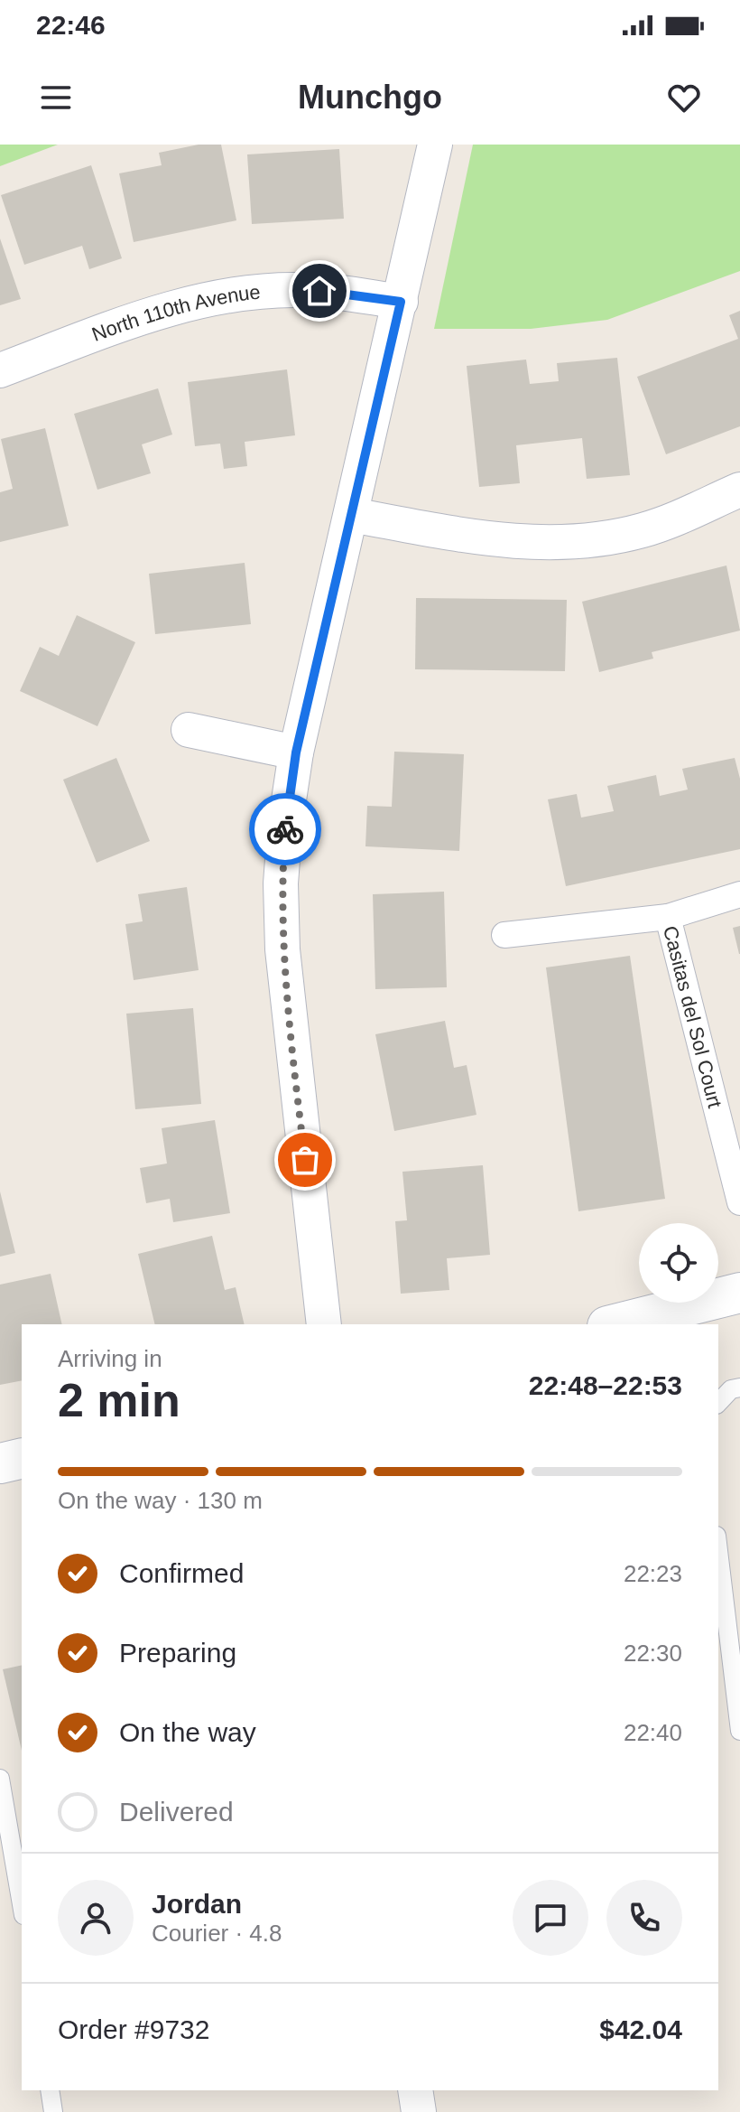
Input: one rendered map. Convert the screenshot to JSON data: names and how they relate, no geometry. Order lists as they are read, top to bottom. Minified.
{"streets":{"street":["North 110th Avenue","Casitas del Sol Court"]},"page":{"status":"22:46","header":"Munchgo","heading":["2 min","Arriving in","22:48–22:53"],"panel":["Jordan","Courier · 4.8","Order #9732","$42.04"],"bar":"On the way · 130 m","list":[["Confirmed","22:23"],["Preparing","22:30"],["On the way","22:40"],"Delivered"]}}
